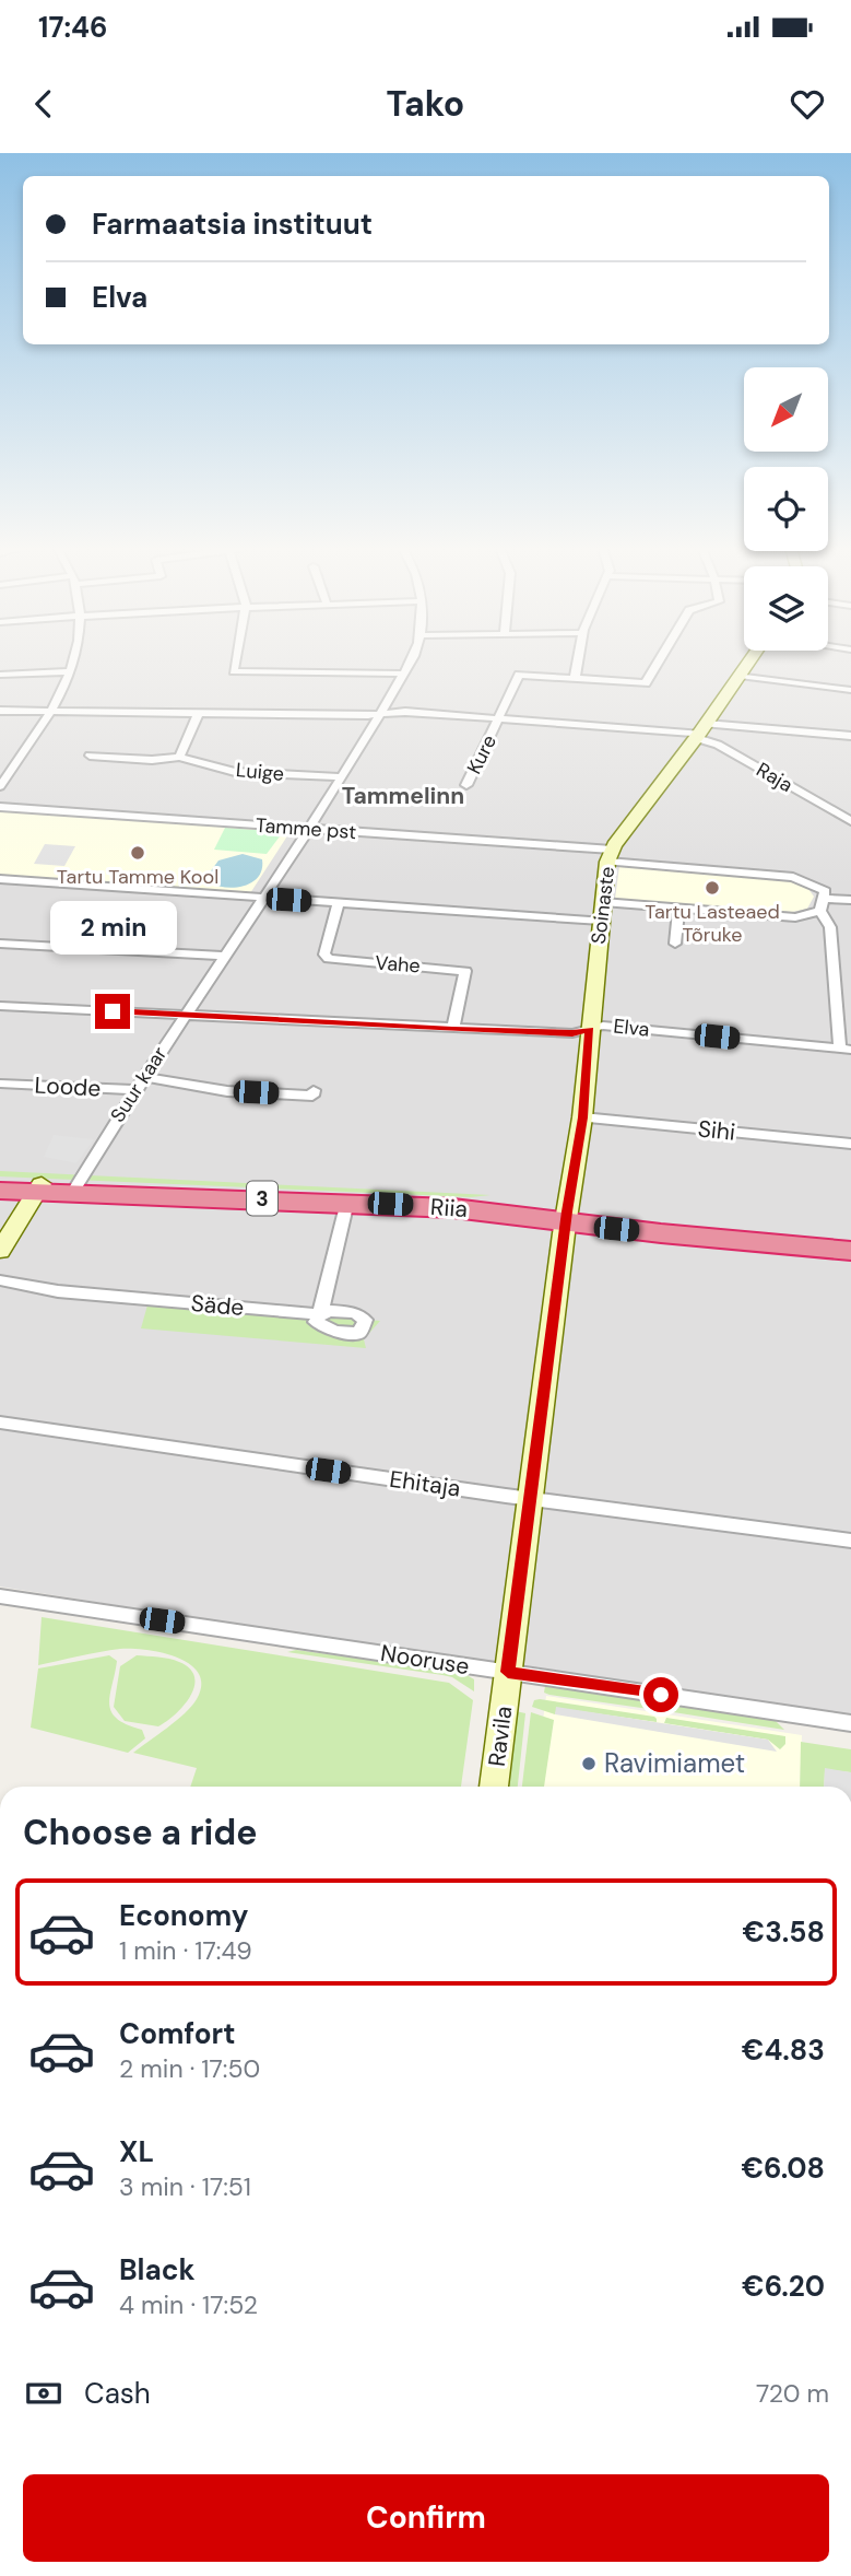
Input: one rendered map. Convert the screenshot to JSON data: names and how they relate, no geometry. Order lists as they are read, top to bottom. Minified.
{"streets":{"highway":["3","Riia"],"street":["Kure","Luige","Raja","Tamme pst","Soinaste","Vahe","Elva","Suur kaar","Loode","Sihi","Säde","Ehitaja","Nooruse","Ravila"]},"crossings":[["Luige","Suur kaar"],["Raja","Soinaste"],["Tamme pst","Soinaste"],["Tamme pst","Suur kaar"],["Soinaste","Elva"],["Soinaste","Sihi"],["Soinaste","Riia"],["Soinaste","Ravila"],["Vahe","Elva"],["Elva","Suur kaar"],["Suur kaar","Loode"],["Suur kaar","Riia"],["Riia","Säde"],["Riia","Ravila"],["Ehitaja","Ravila"],["Nooruse","Ravila"]],"districts":["Tammelinn"],"places":["Tartu Tamme Kool","Tartu Lasteaed Tõruke","Ravimiamet"],"north":"bottom left","page":{"status":"17:46","header":"Tako","banner":["Farmaatsia instituut","Elva"],"bubble":"2 min","heading":"Choose a ride","list":[{"name":"Economy","note":"1 min · 17:49","value":"€3.58"},{"name":"Comfort","note":"2 min · 17:50","value":"€4.83"},{"name":"XL","note":"3 min · 17:51","value":"€6.08"},{"name":"Black","note":"4 min · 17:52","value":"€6.20"}],"pay":["Cash","720 m"],"buttons":"Confirm"}}
